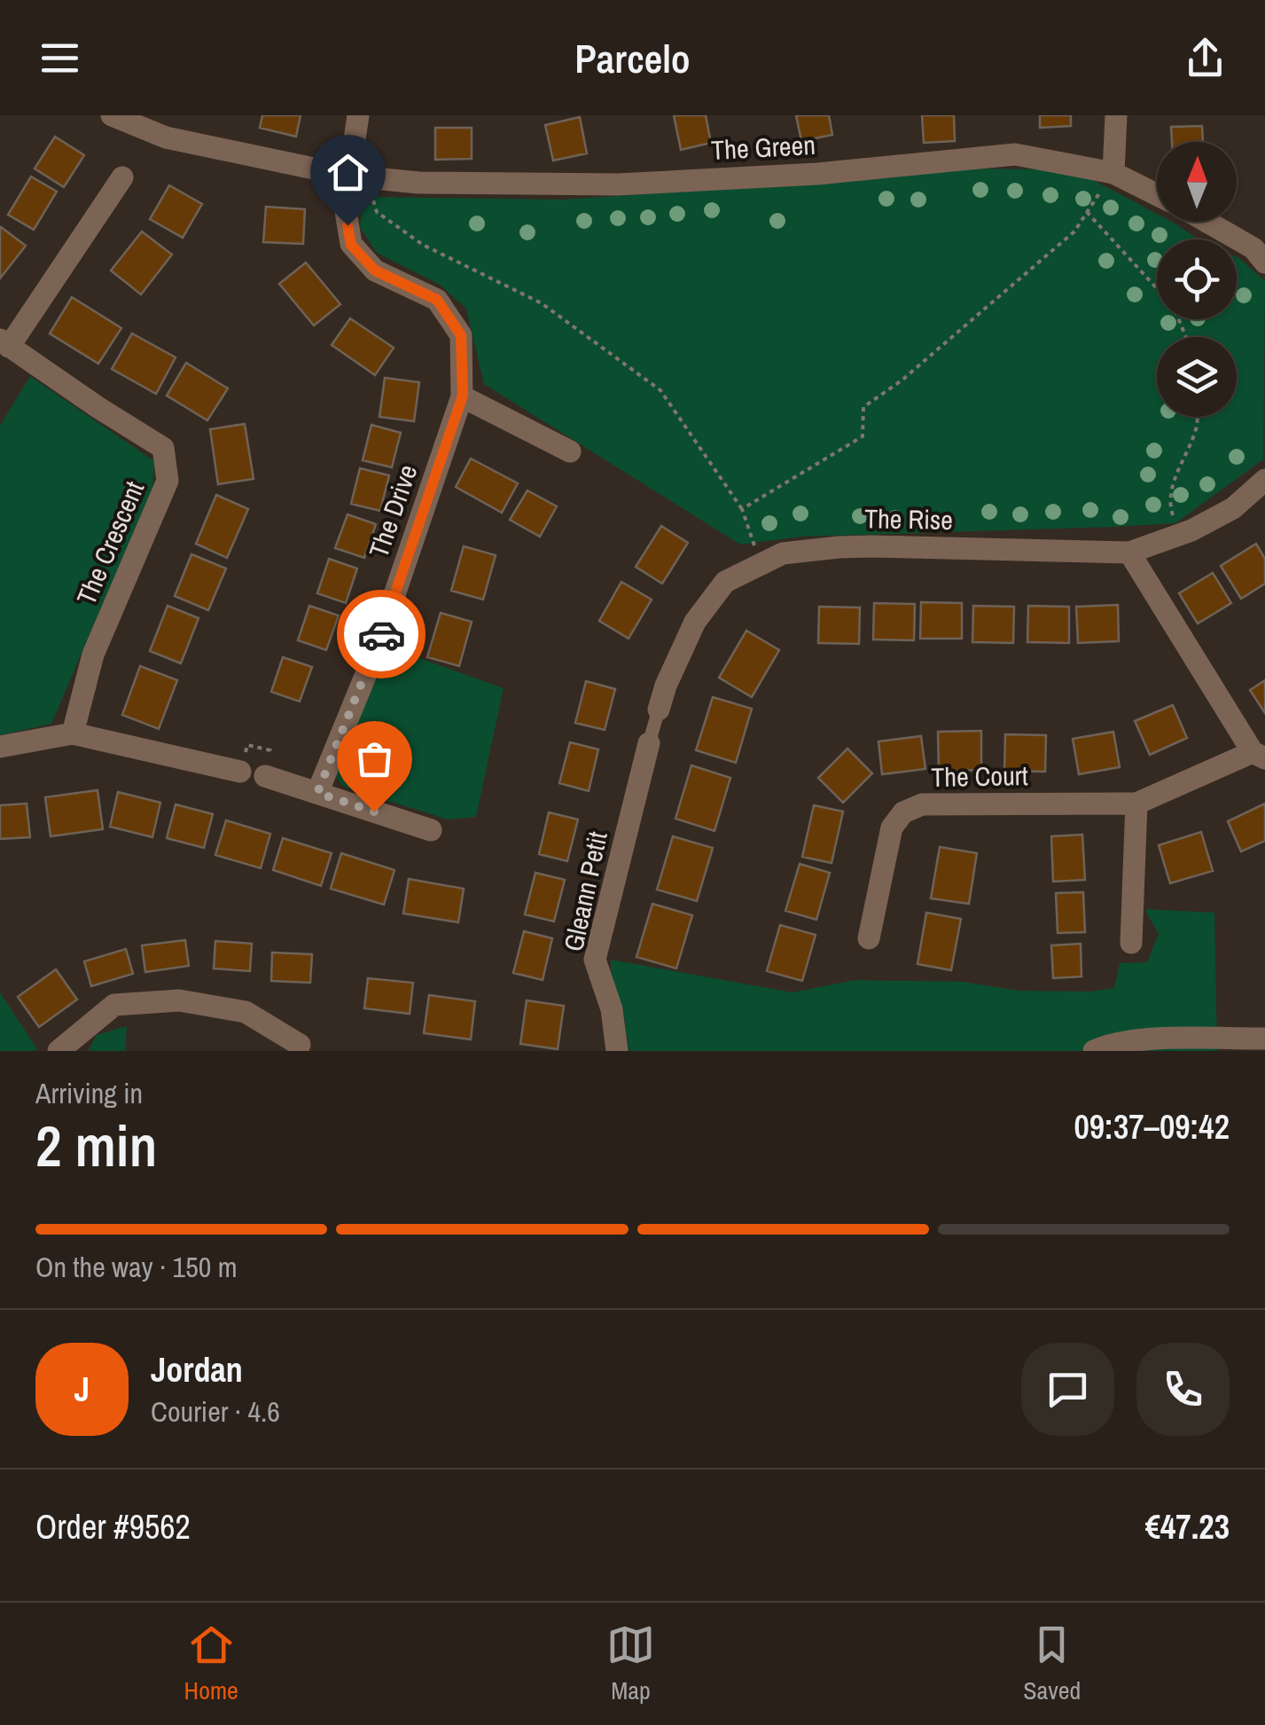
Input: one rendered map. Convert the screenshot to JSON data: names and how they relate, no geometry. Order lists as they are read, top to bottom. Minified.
{"streets":{"street":["The Green","The Drive","The Rise","The Crescent","The Court","Gleann Petit"]},"crossings":[["The Green","The Drive"],["The Rise","The Court"]],"north":"top","page":{"header":"Parcelo","heading":["2 min","Arriving in","09:37–09:42"],"panel":["Jordan","Courier · 4.6","Order #9562","€47.23"],"bar":"On the way · 150 m","round":"J","tabs":["Home","Map","Saved"]}}
